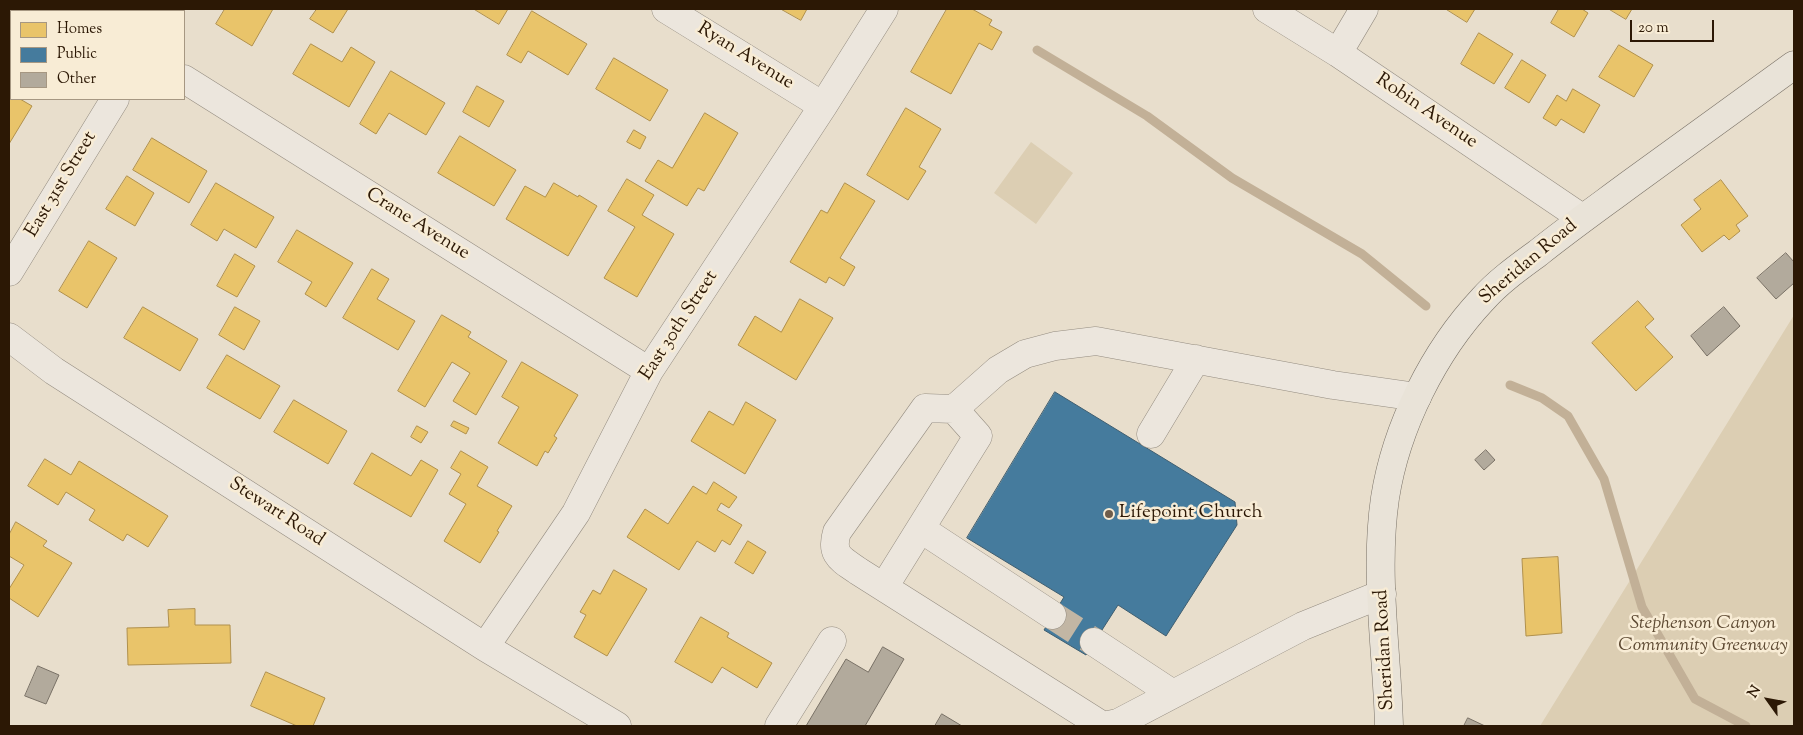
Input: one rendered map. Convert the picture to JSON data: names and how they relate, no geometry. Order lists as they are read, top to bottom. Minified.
{"streets":{"main road":["Sheridan Road"],"street":["Ryan Avenue","Robin Avenue","East 31st Street","Crane Avenue","East 30th Street","Stewart Road"]},"crossings":[["Ryan Avenue","East 30th Street"],["Robin Avenue","Sheridan Road"],["Crane Avenue","East 30th Street"],["East 30th Street","Stewart Road"]],"parks":["Stephenson Canyon Community Greenway"],"places":["Lifepoint Church"],"legend":["Homes","Public","Other"],"scale_bar":"20 m","north":"top left"}
